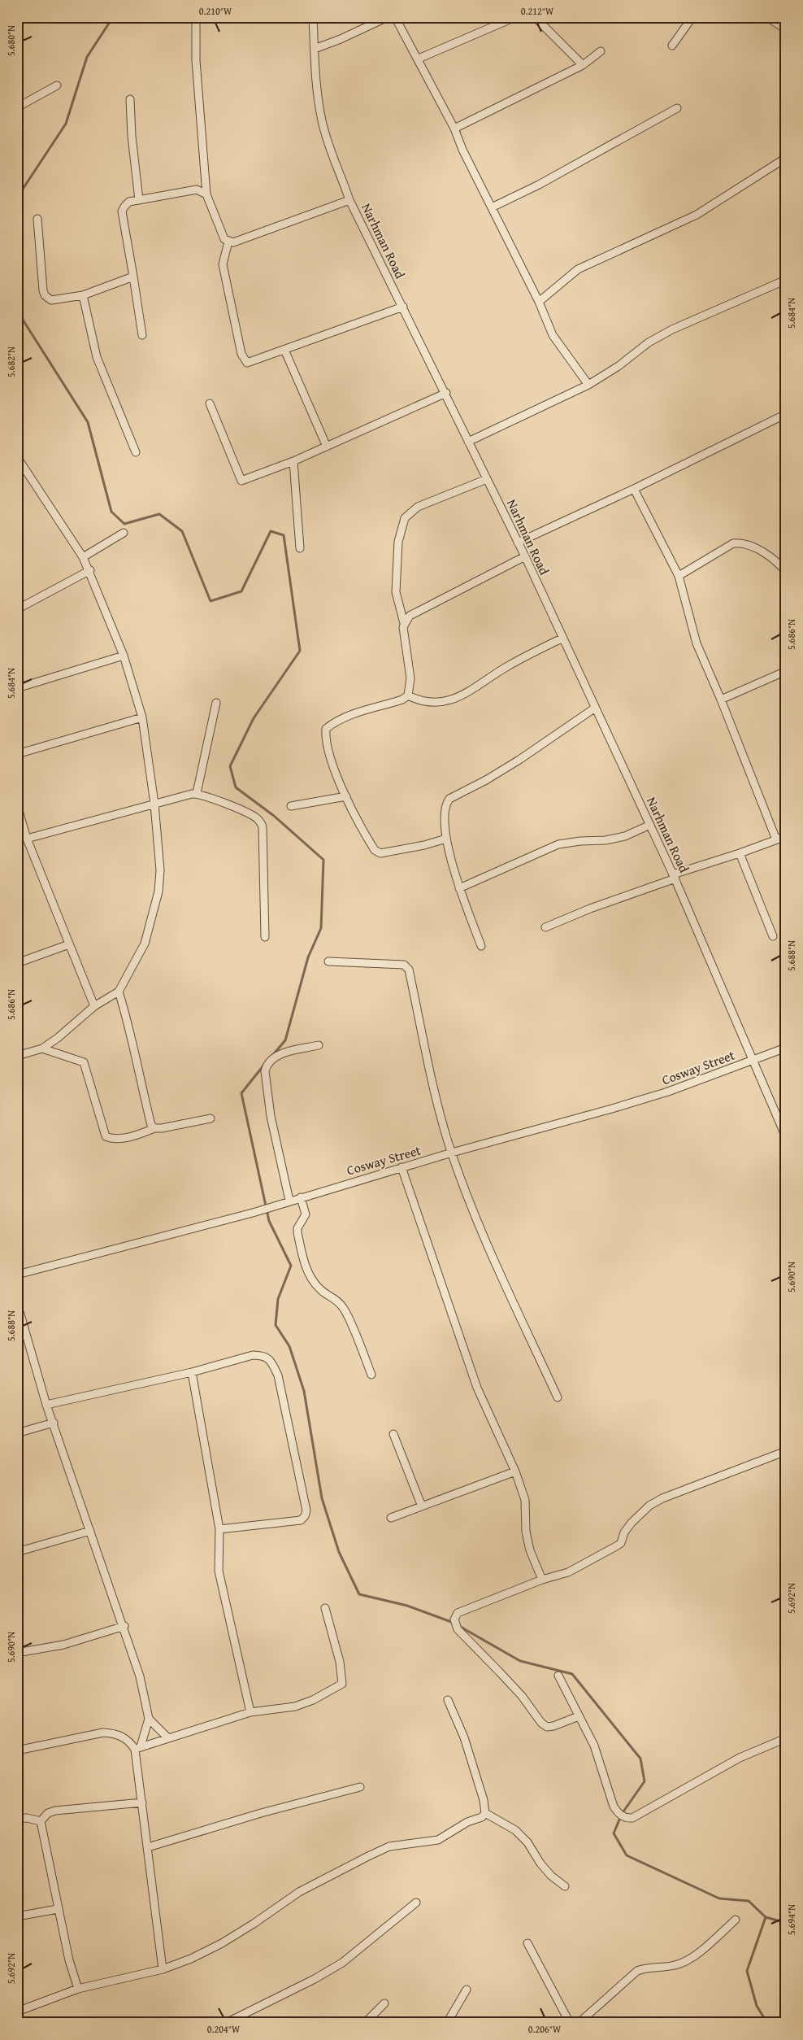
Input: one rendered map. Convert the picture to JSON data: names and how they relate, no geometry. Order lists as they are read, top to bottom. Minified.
{"streets":{"street":["Narhman Road","Cosway Street"]},"crossings":[["Narhman Road","Cosway Street"]],"coordinates":["0.210°W","0.212°W","5.680°N","5.684°N","5.682°N","5.686°N","5.688°N","5.690°N","5.692°N","5.694°N","0.204°W","0.206°W"]}
